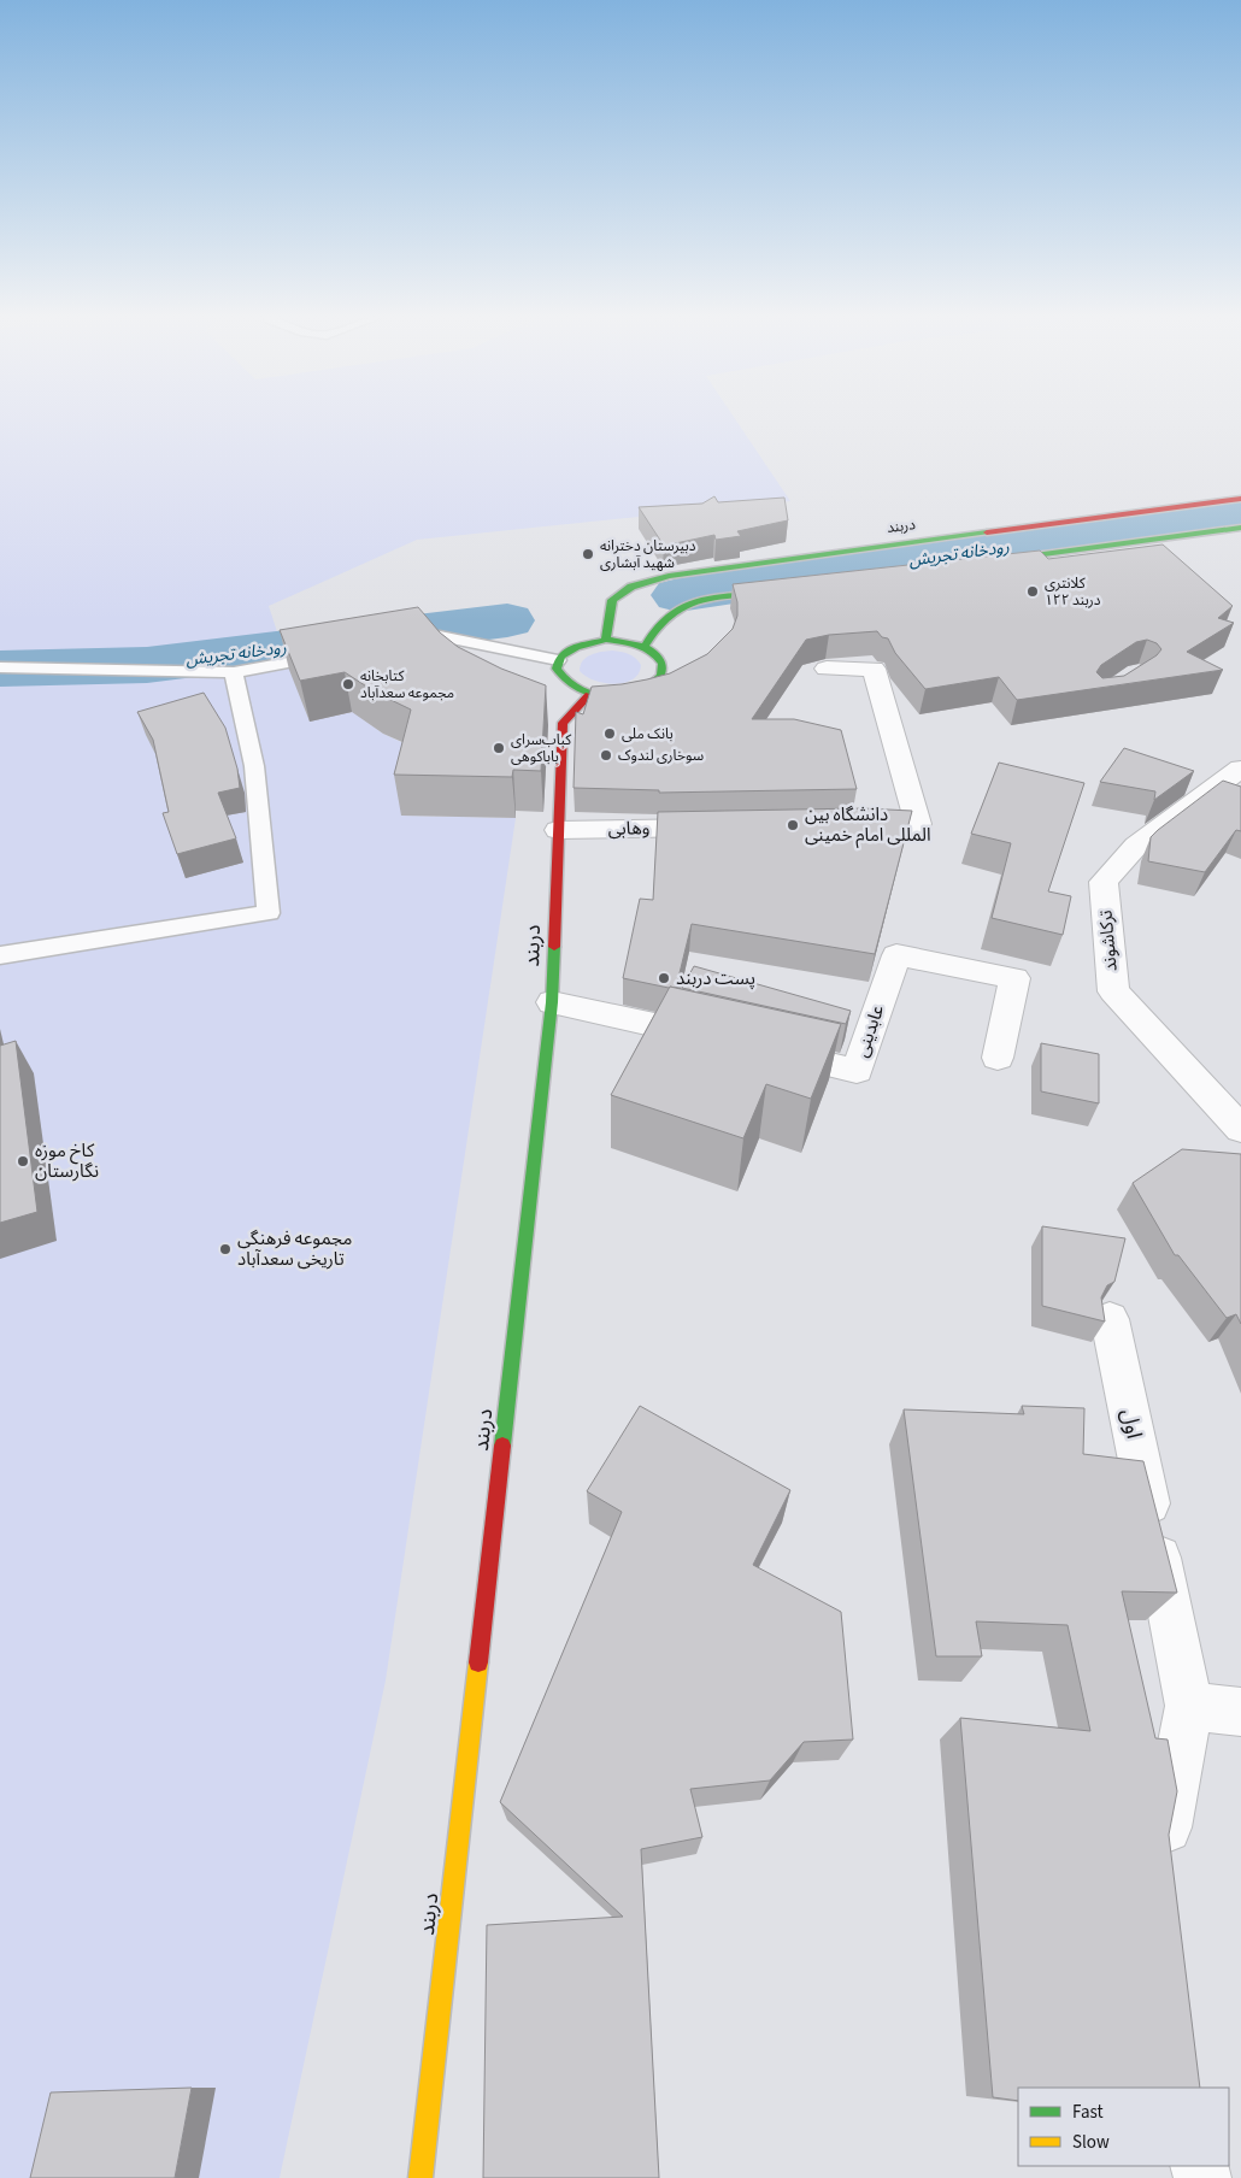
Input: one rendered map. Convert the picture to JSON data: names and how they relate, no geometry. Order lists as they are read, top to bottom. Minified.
{"streets":{"main road":["دربند"],"street":["وهابی","ترکاشوند","عابدینی","اول"]},"crossings":[["دربند","وهابی"]],"water":["رودخانه تجریش"],"places":["دبیرستان دخترانه شهید آبشاری","کلانتری ۱۲۲ دربند","کتابخانه مجموعه سعدآباد","بانک ملی","کباب‌سرای باباکوهی","سوخاری لندوک","دانشگاه بین المللی امام خمینی","پست دربند","کاخ موزه نگارستان","مجموعه فرهنگی تاریخی سعدآباد"],"legend":["Fast","Slow"]}
